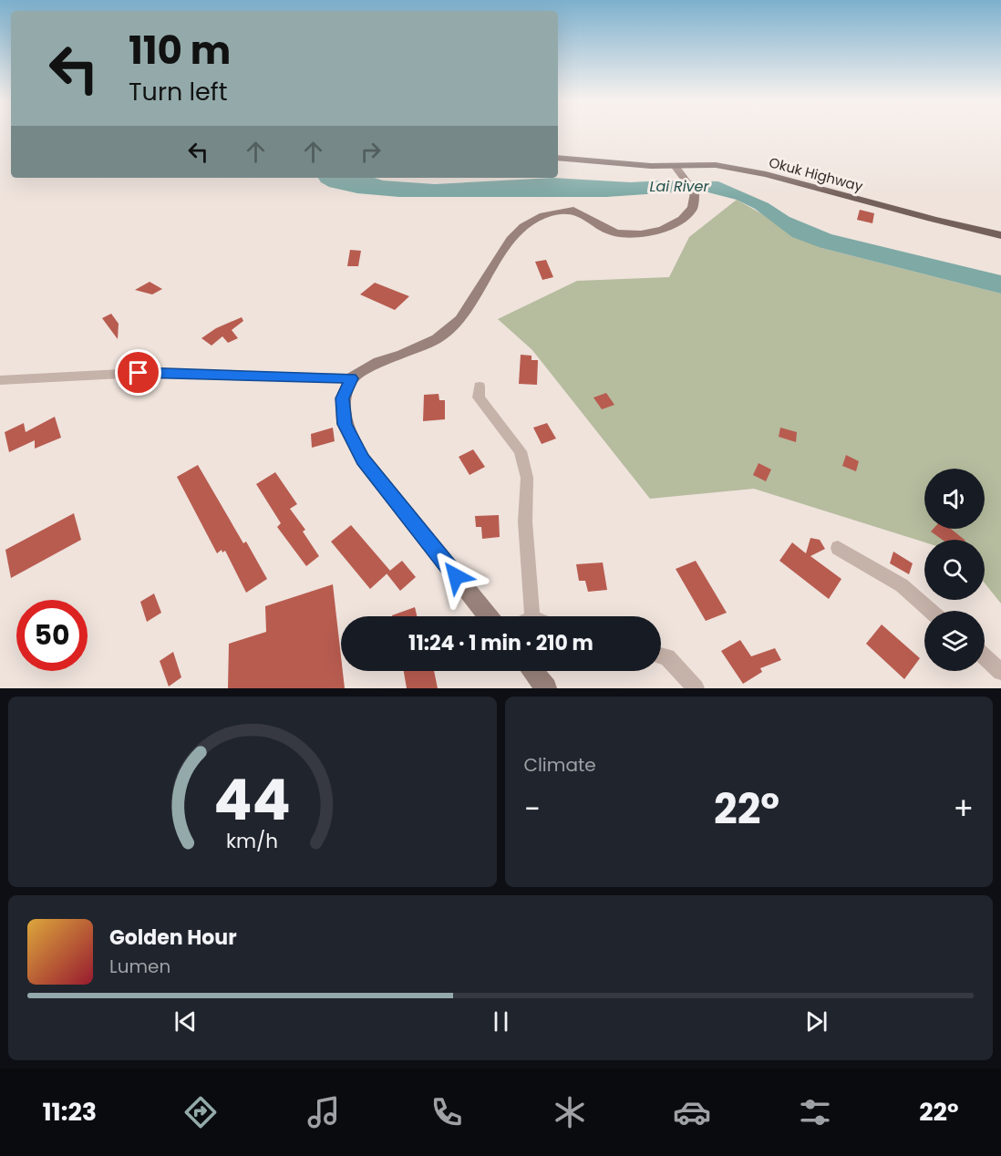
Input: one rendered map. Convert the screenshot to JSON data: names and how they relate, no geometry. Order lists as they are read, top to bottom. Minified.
{"streets":{"main road":["Okuk Highway"]},"water":["Lai River"],"page":{"turn":["110 m","Turn left"],"limit":"50","trip":"11:24 · 1 min · 210 m","tile":"Climate","heat":["−","22°","+"],"song":["Golden Hour","Lumen"],"tabs":["11:23","22°"],"gauge":["44","km/h"]}}
